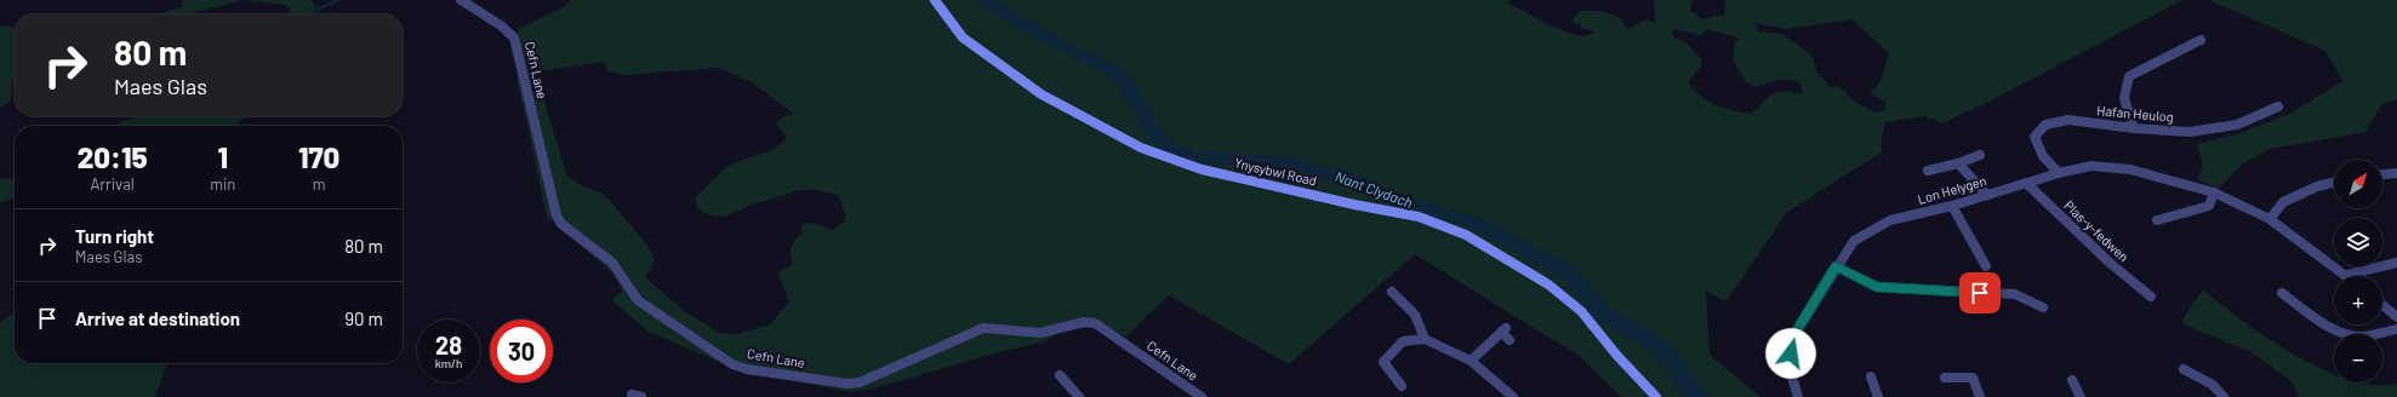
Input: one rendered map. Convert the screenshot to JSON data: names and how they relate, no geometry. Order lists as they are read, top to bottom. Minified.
{"streets":{"main road":["Ynysybwl Road"],"street":["Cefn Lane","Hafan Heulog","Lon Helygen","Plas-y-fedwen"]},"crossings":[["Hafan Heulog","Lon Helygen"],["Lon Helygen","Plas-y-fedwen"]],"water":["Nant Clydach"],"north":"top right","page":{"turn":["80 m","Maes Glas"],"eta":["20:15","Arrival","1","min","170","m"],"map_buttons":["+","−"],"list":[{"name":"Turn right","note":"Maes Glas","value":"80 m"},{"name":"Arrive at destination","value":"90 m"}],"speed":"28 km/h","limit":"30"}}
